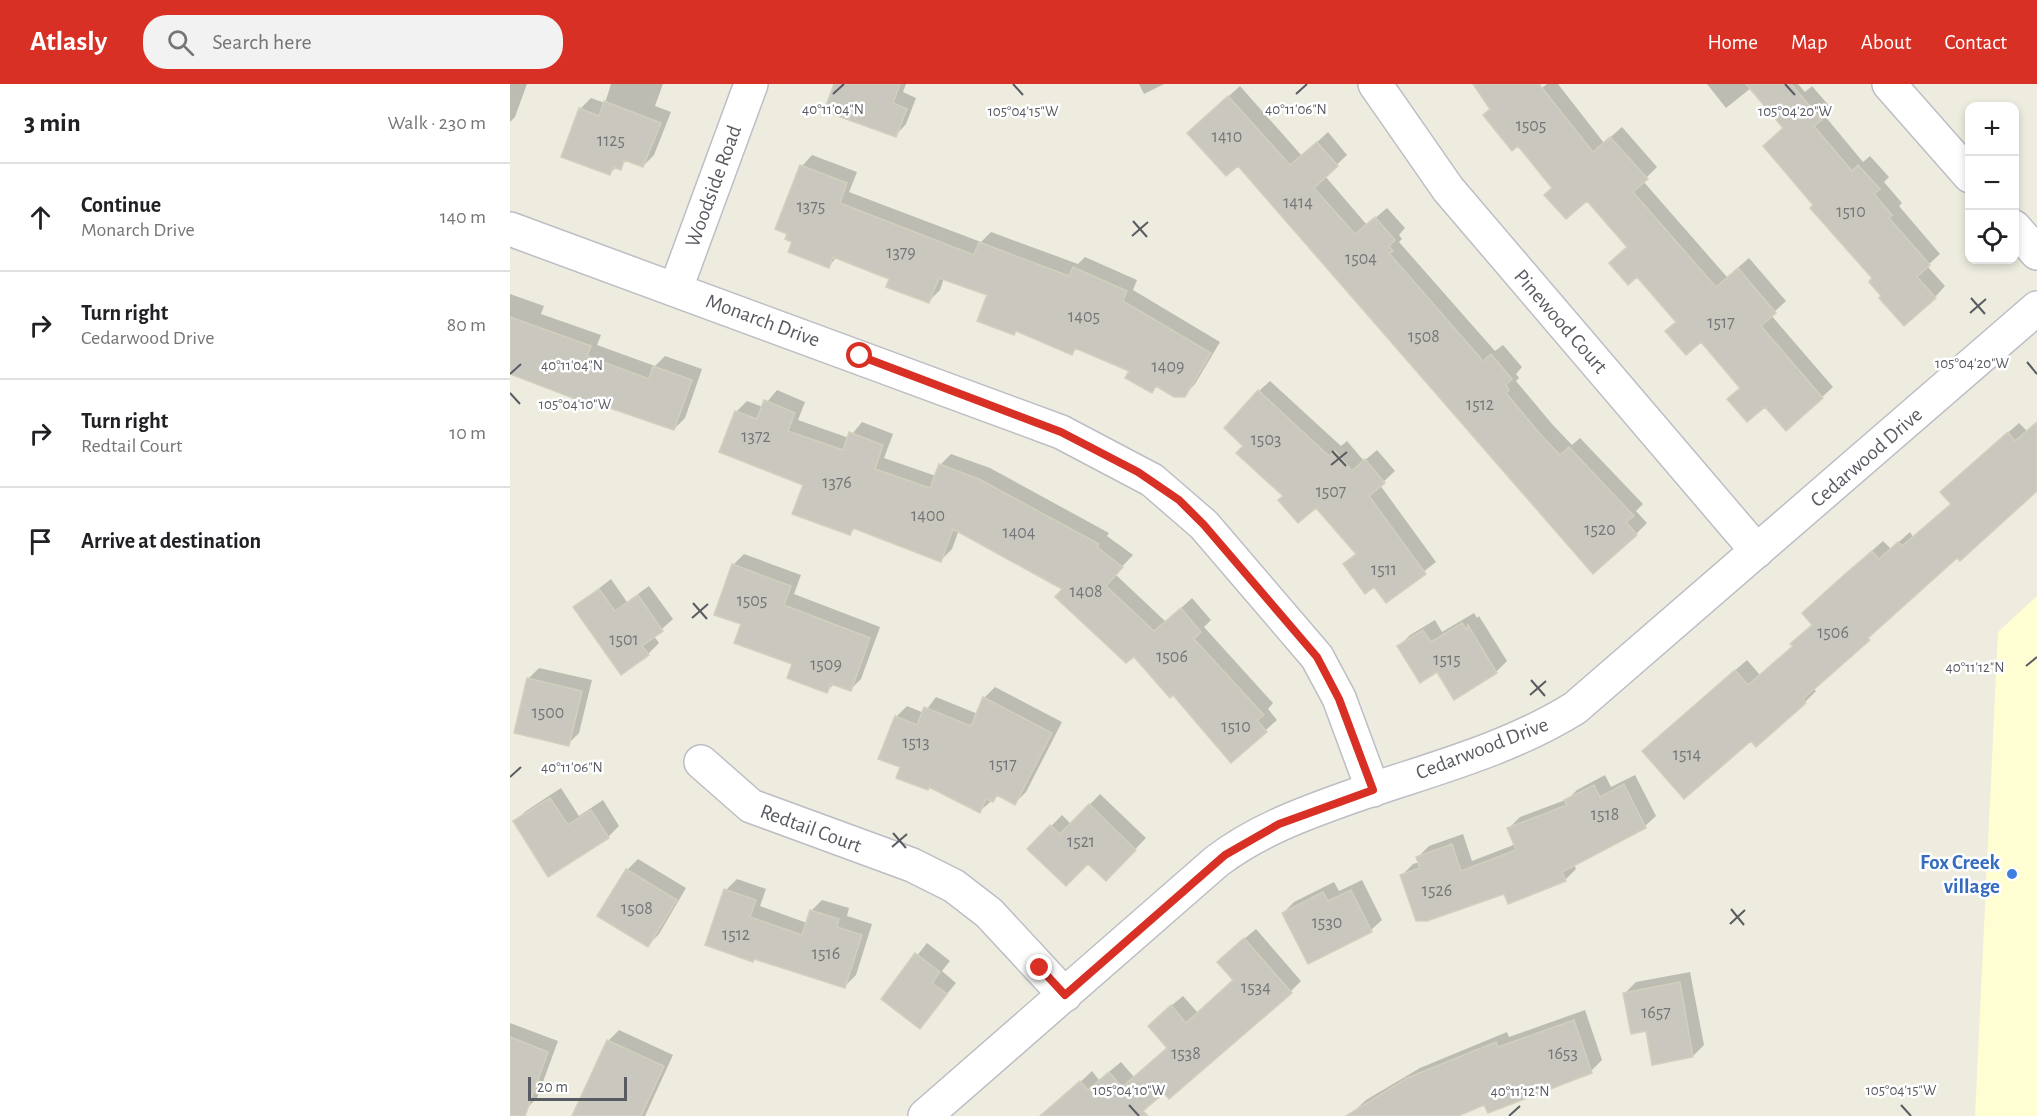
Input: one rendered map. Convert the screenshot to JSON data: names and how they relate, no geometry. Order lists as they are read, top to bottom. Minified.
{"streets":{"street":["Woodside Road","Monarch Drive","Pinewood Court","Cedarwood Drive","Redtail Court"]},"crossings":[["Woodside Road","Monarch Drive"],["Monarch Drive","Cedarwood Drive"],["Pinewood Court","Cedarwood Drive"],["Cedarwood Drive","Redtail Court"]],"places":["Fox Creek village"],"house_numbers":["1505","1410","1125","1414","1375","1510","1379","1504","1405","1517","1508","1409","1512","1372","1503","1376","1507","1400","1520","1404","1511","1408","1505","1506","1501","1506","1515","1509","1500","1510","1513","1514","1517","1518","1521","1526","1508","1530","1512","1516","1534","1657","1538","1653"],"scale_bar":"20 m","page":{"header":"Atlasly","search":"Search here","nav":["Home","Map","About","Contact"],"heading":["3 min","Walk · 230 m"],"map_buttons":["+","−"],"list":[["Continue","Monarch Drive","140 m"],["Turn right","Cedarwood Drive","80 m"],["Turn right","Redtail Court","10 m"],"Arrive at destination"],"scale":"20 m"},"coordinates":["40°11'04\"N","40°11'06\"N","105°04'15\"W","105°04'20\"W","105°04'10\"W","40°11'12\"N"]}
